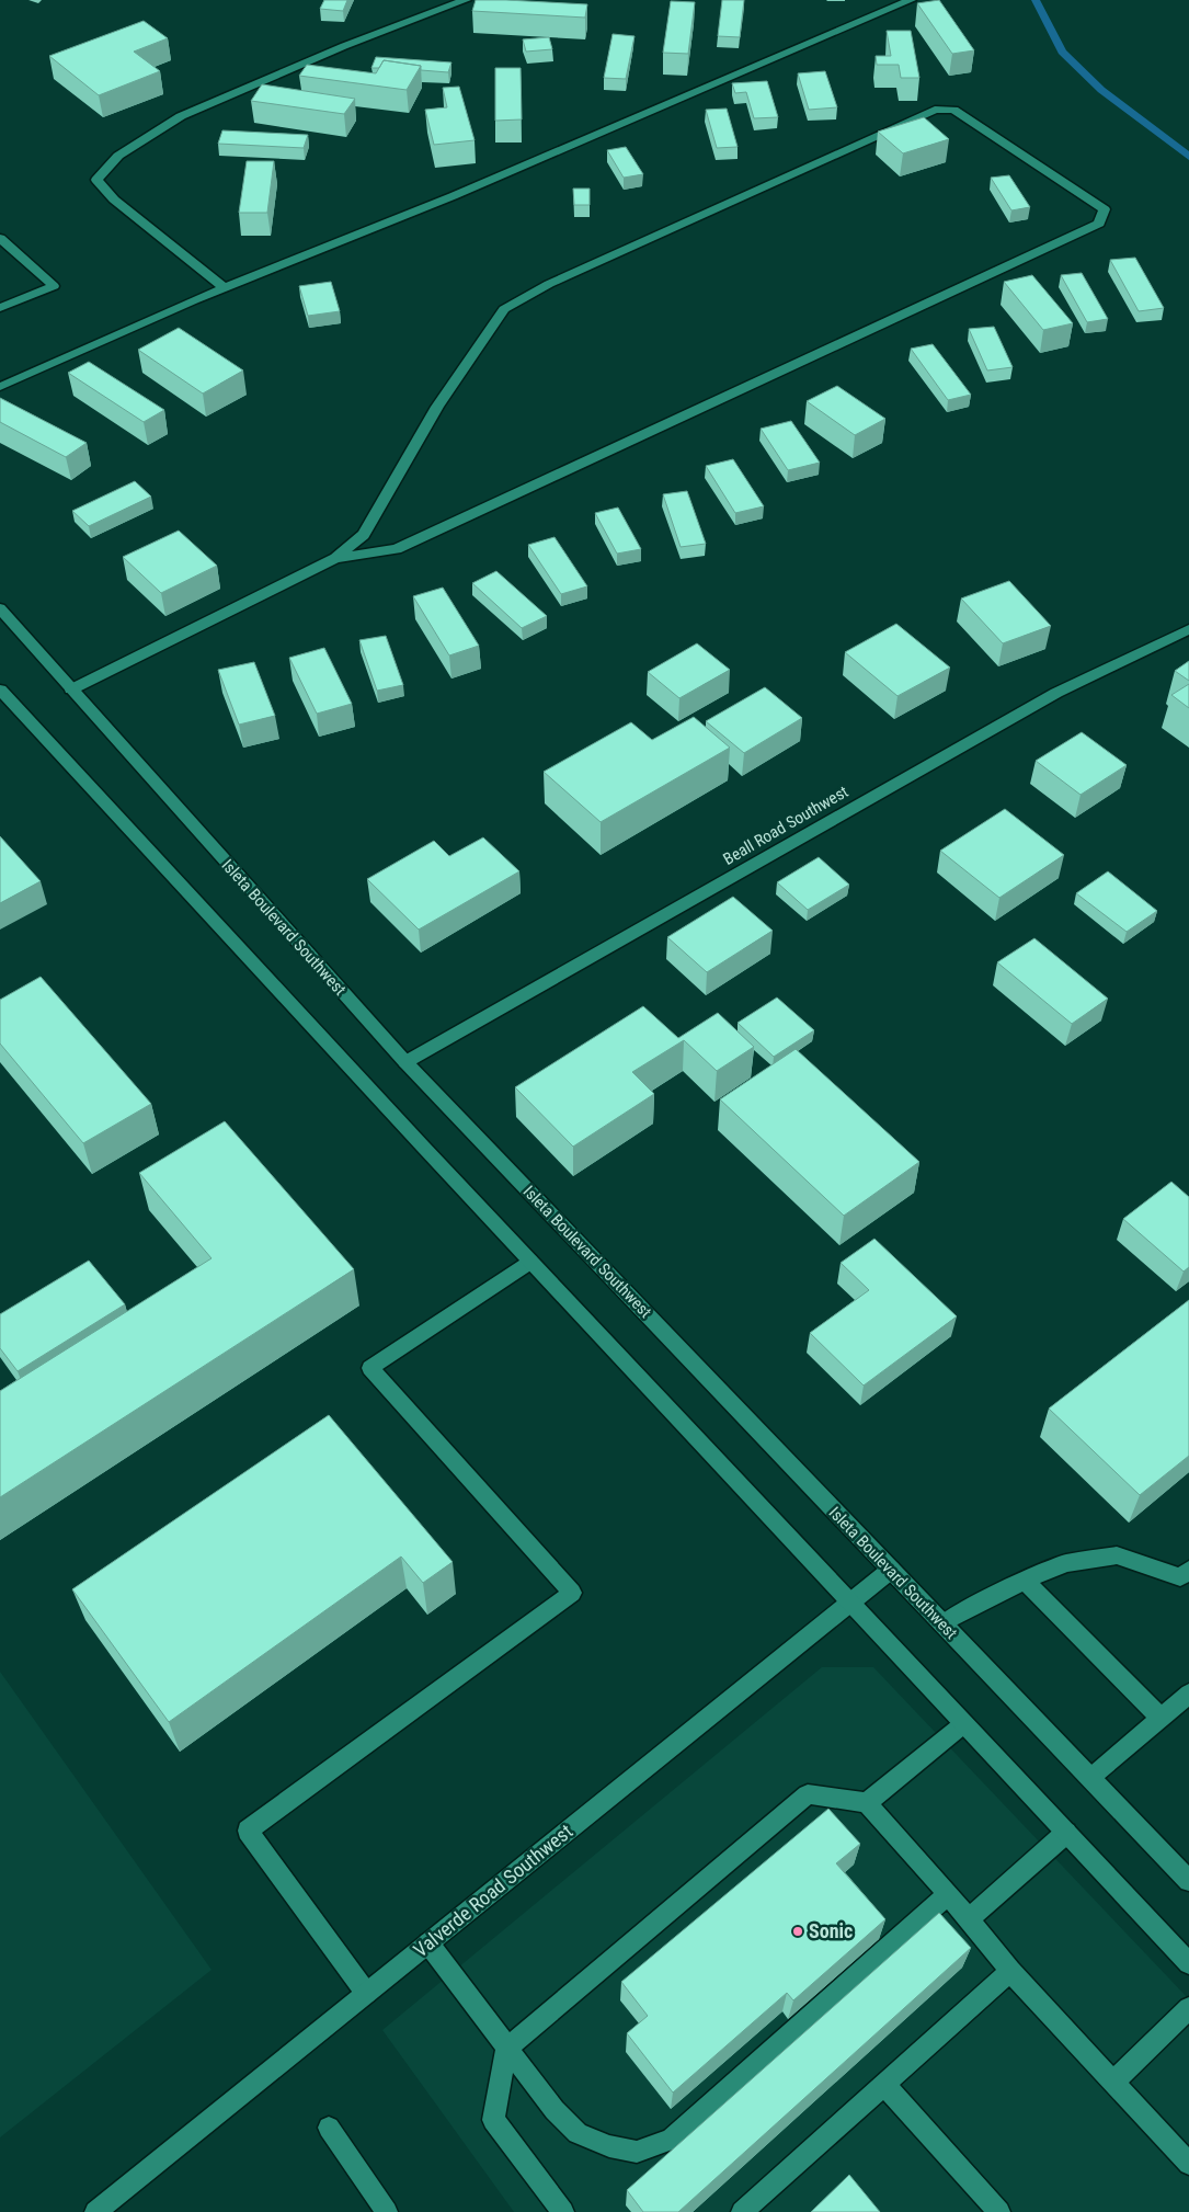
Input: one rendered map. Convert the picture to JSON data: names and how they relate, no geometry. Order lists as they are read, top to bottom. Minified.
{"streets":{"main road":["Beall Road Southwest","Isleta Boulevard Southwest","Valverde Road Southwest"]},"crossings":[["Beall Road Southwest","Isleta Boulevard Southwest"],["Isleta Boulevard Southwest","Valverde Road Southwest"]],"places":["Sonic"]}
